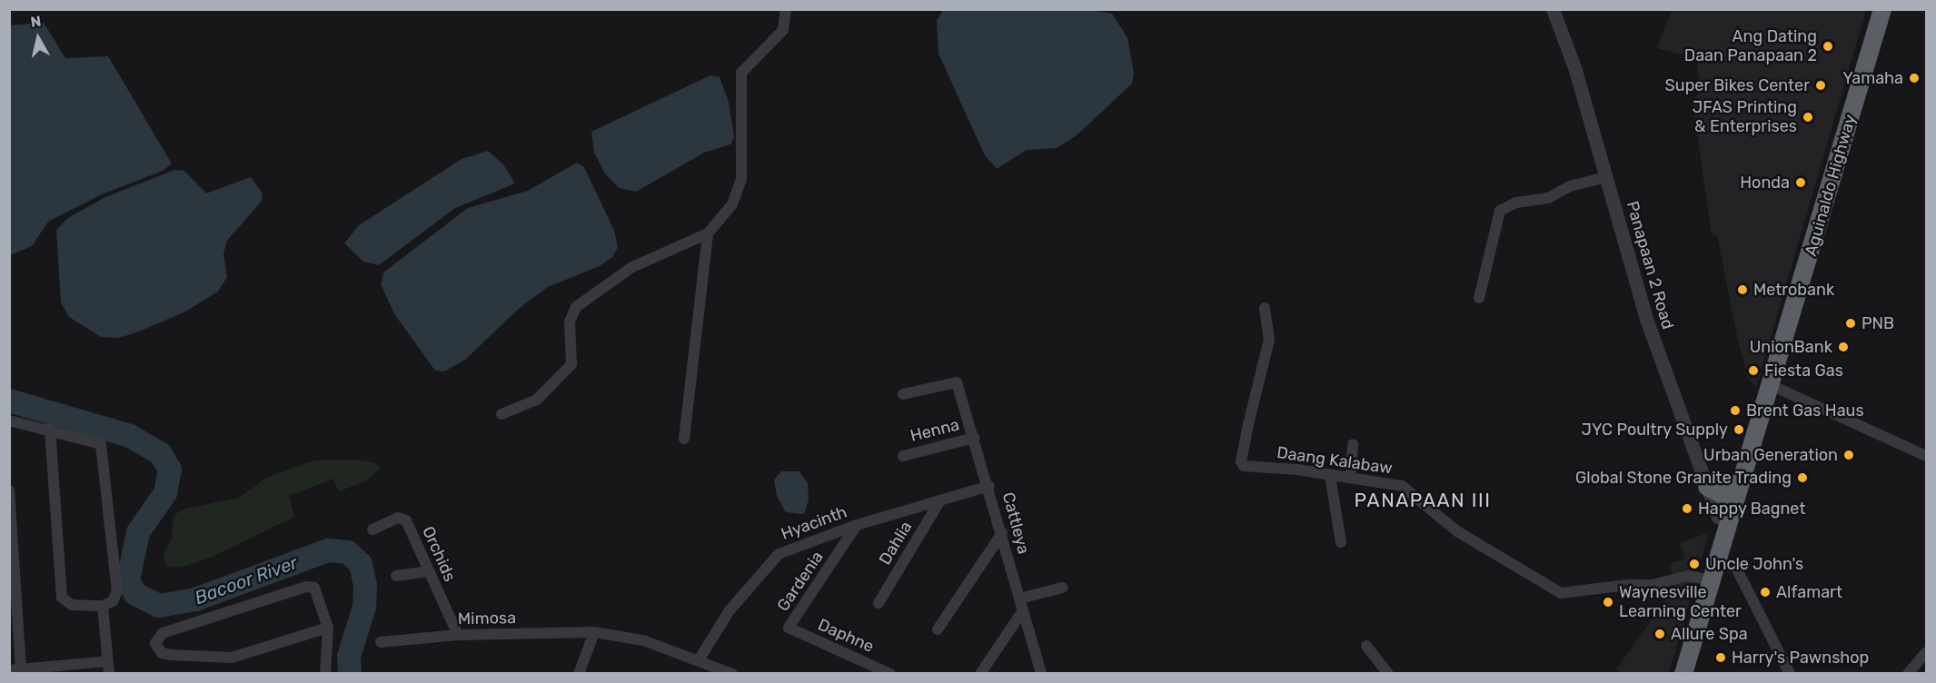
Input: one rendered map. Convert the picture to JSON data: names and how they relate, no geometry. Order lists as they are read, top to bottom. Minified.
{"streets":{"highway":["Aguinaldo Highway"],"street":["Panapaan 2 Road","Henna","Daang Kalabaw","Hyacinth","Cattleya","Dahlia","Orchids","Gardenia","Mimosa","Daphne"]},"crossings":[["Aguinaldo Highway","Panapaan 2 Road"],["Aguinaldo Highway","Daang Kalabaw"],["Henna","Cattleya"],["Hyacinth","Cattleya"],["Hyacinth","Dahlia"],["Hyacinth","Gardenia"],["Hyacinth","Mimosa"],["Orchids","Mimosa"],["Gardenia","Daphne"]],"districts":["PANAPAAN III"],"water":["Bacoor River"],"places":["Ang Dating Daan Panapaan 2","Yamaha","Super Bikes Center","JFAS Printing & Enterprises","Honda","Metrobank","PNB","UnionBank","Fiesta Gas","Brent Gas Haus","JYC Poultry Supply","Urban Generation","Global Stone Granite Trading","Happy Bagnet","Uncle John's","Alfamart","Waynesville Learning Center","Allure Spa","Harry's Pawnshop"],"north":"top"}
